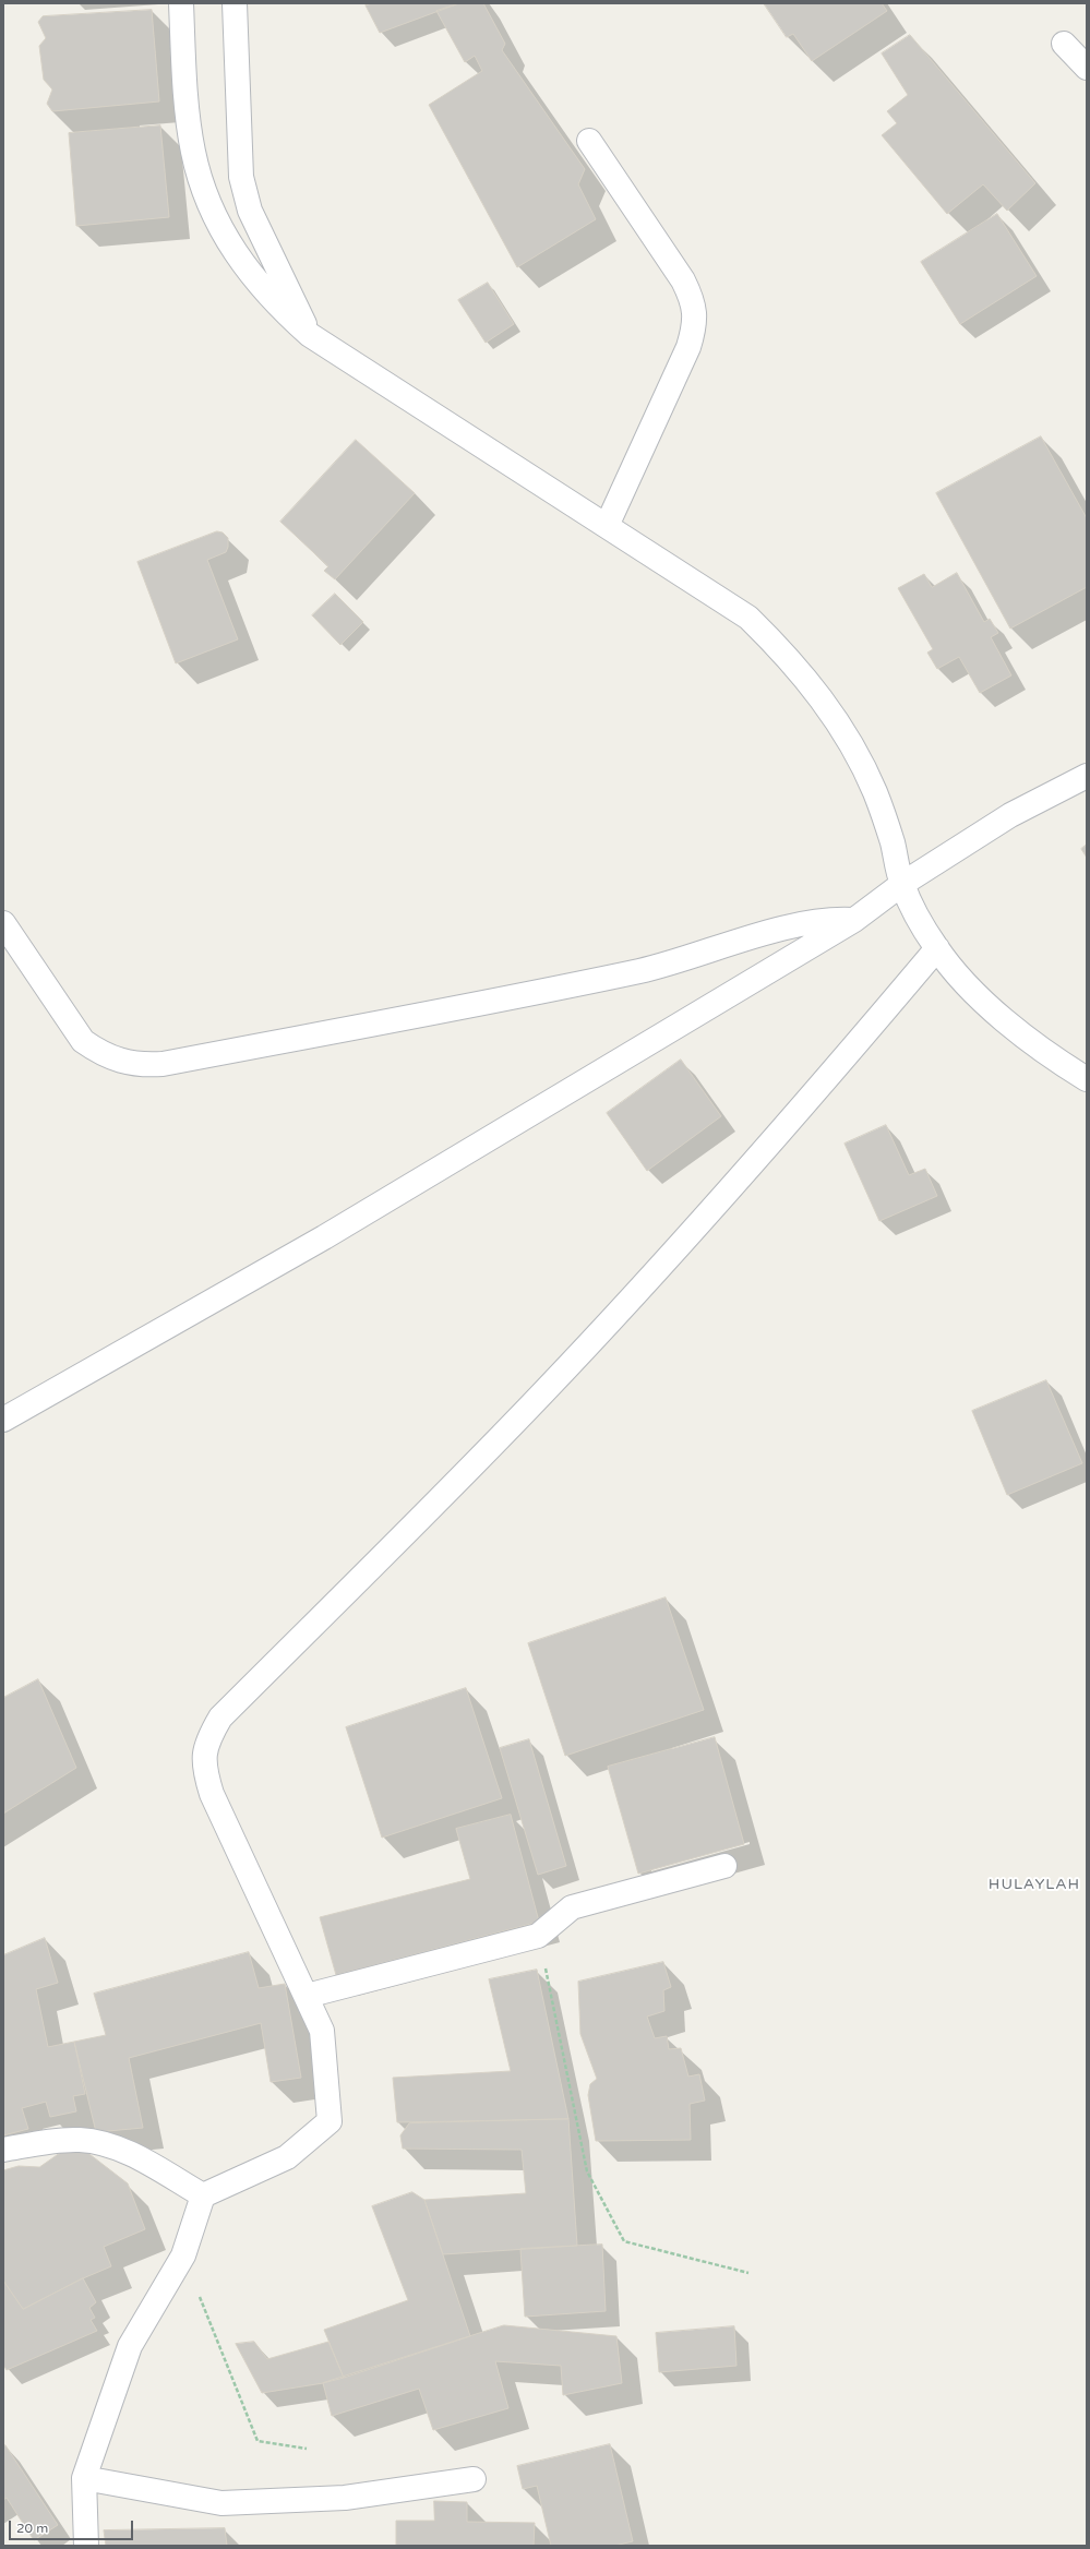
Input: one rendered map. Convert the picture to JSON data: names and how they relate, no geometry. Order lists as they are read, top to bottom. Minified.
{"districts":["HULAYLAH"],"scale_bar":"20 m"}
